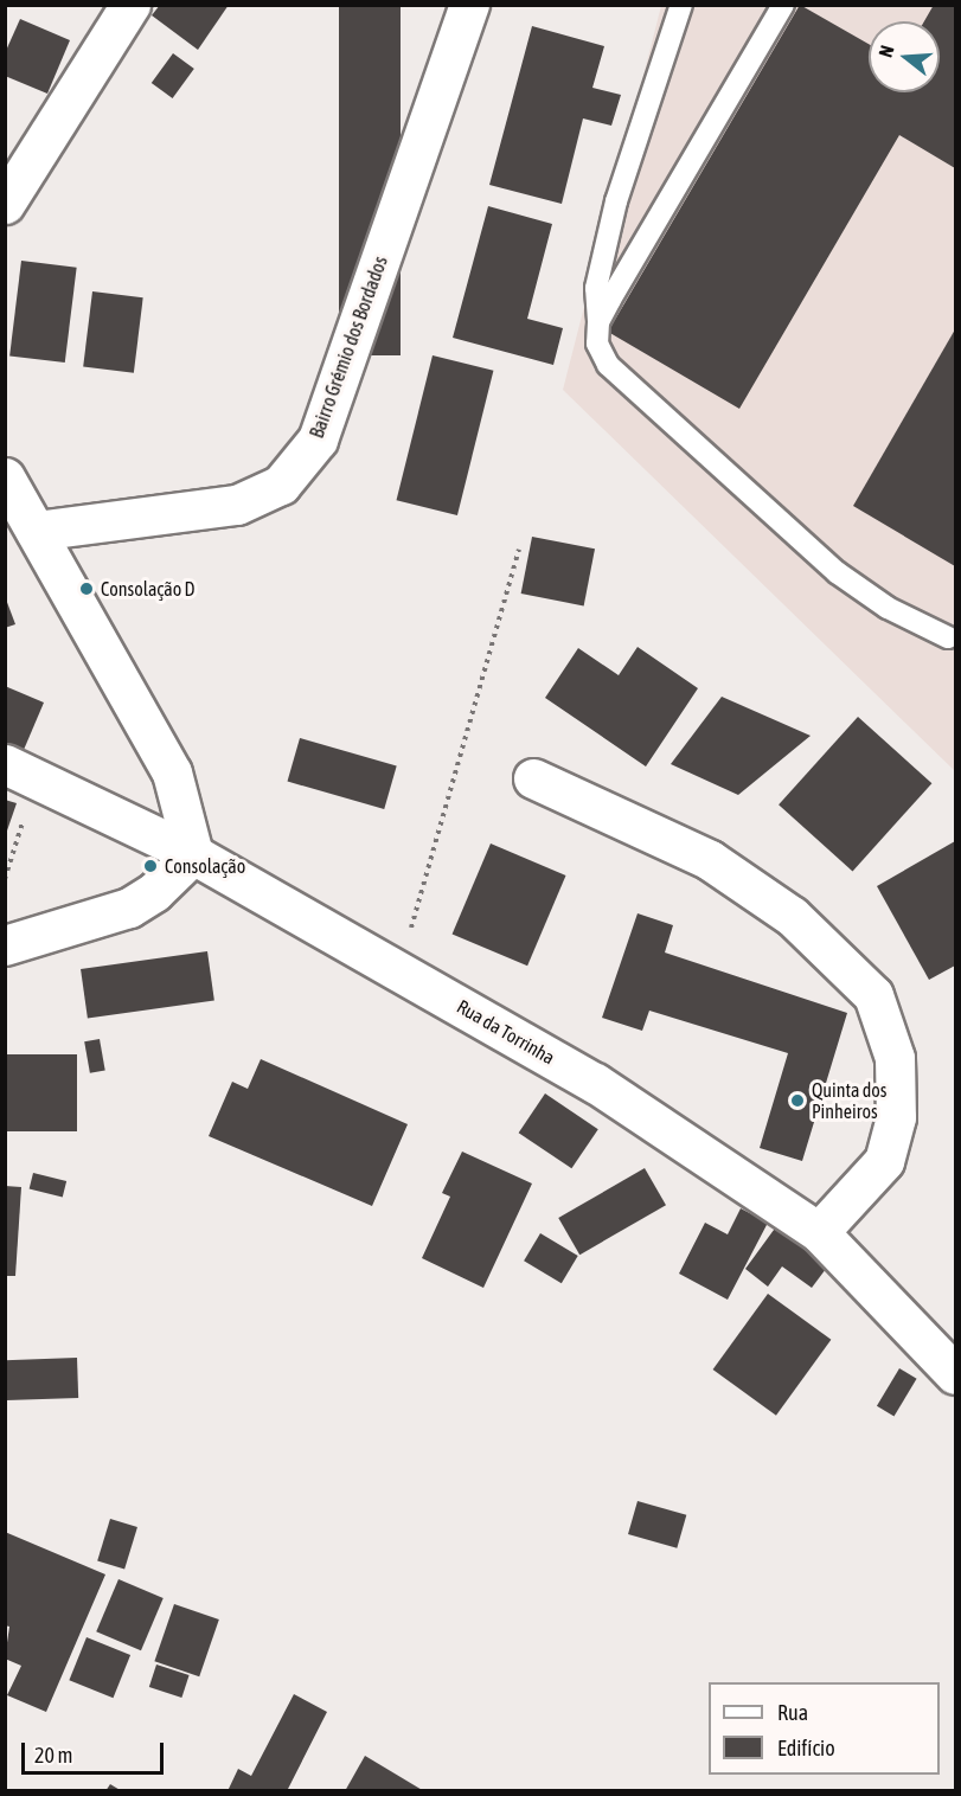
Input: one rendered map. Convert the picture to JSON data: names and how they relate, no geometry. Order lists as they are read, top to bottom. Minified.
{"streets":{"street":["Bairro Grémio dos Bordados","Rua da Torrinha"]},"places":["Consolação D","Consolação","Quinta dos Pinheiros"],"legend":["Rua","Edifício"],"scale_bar":"20 m","north":"left"}
